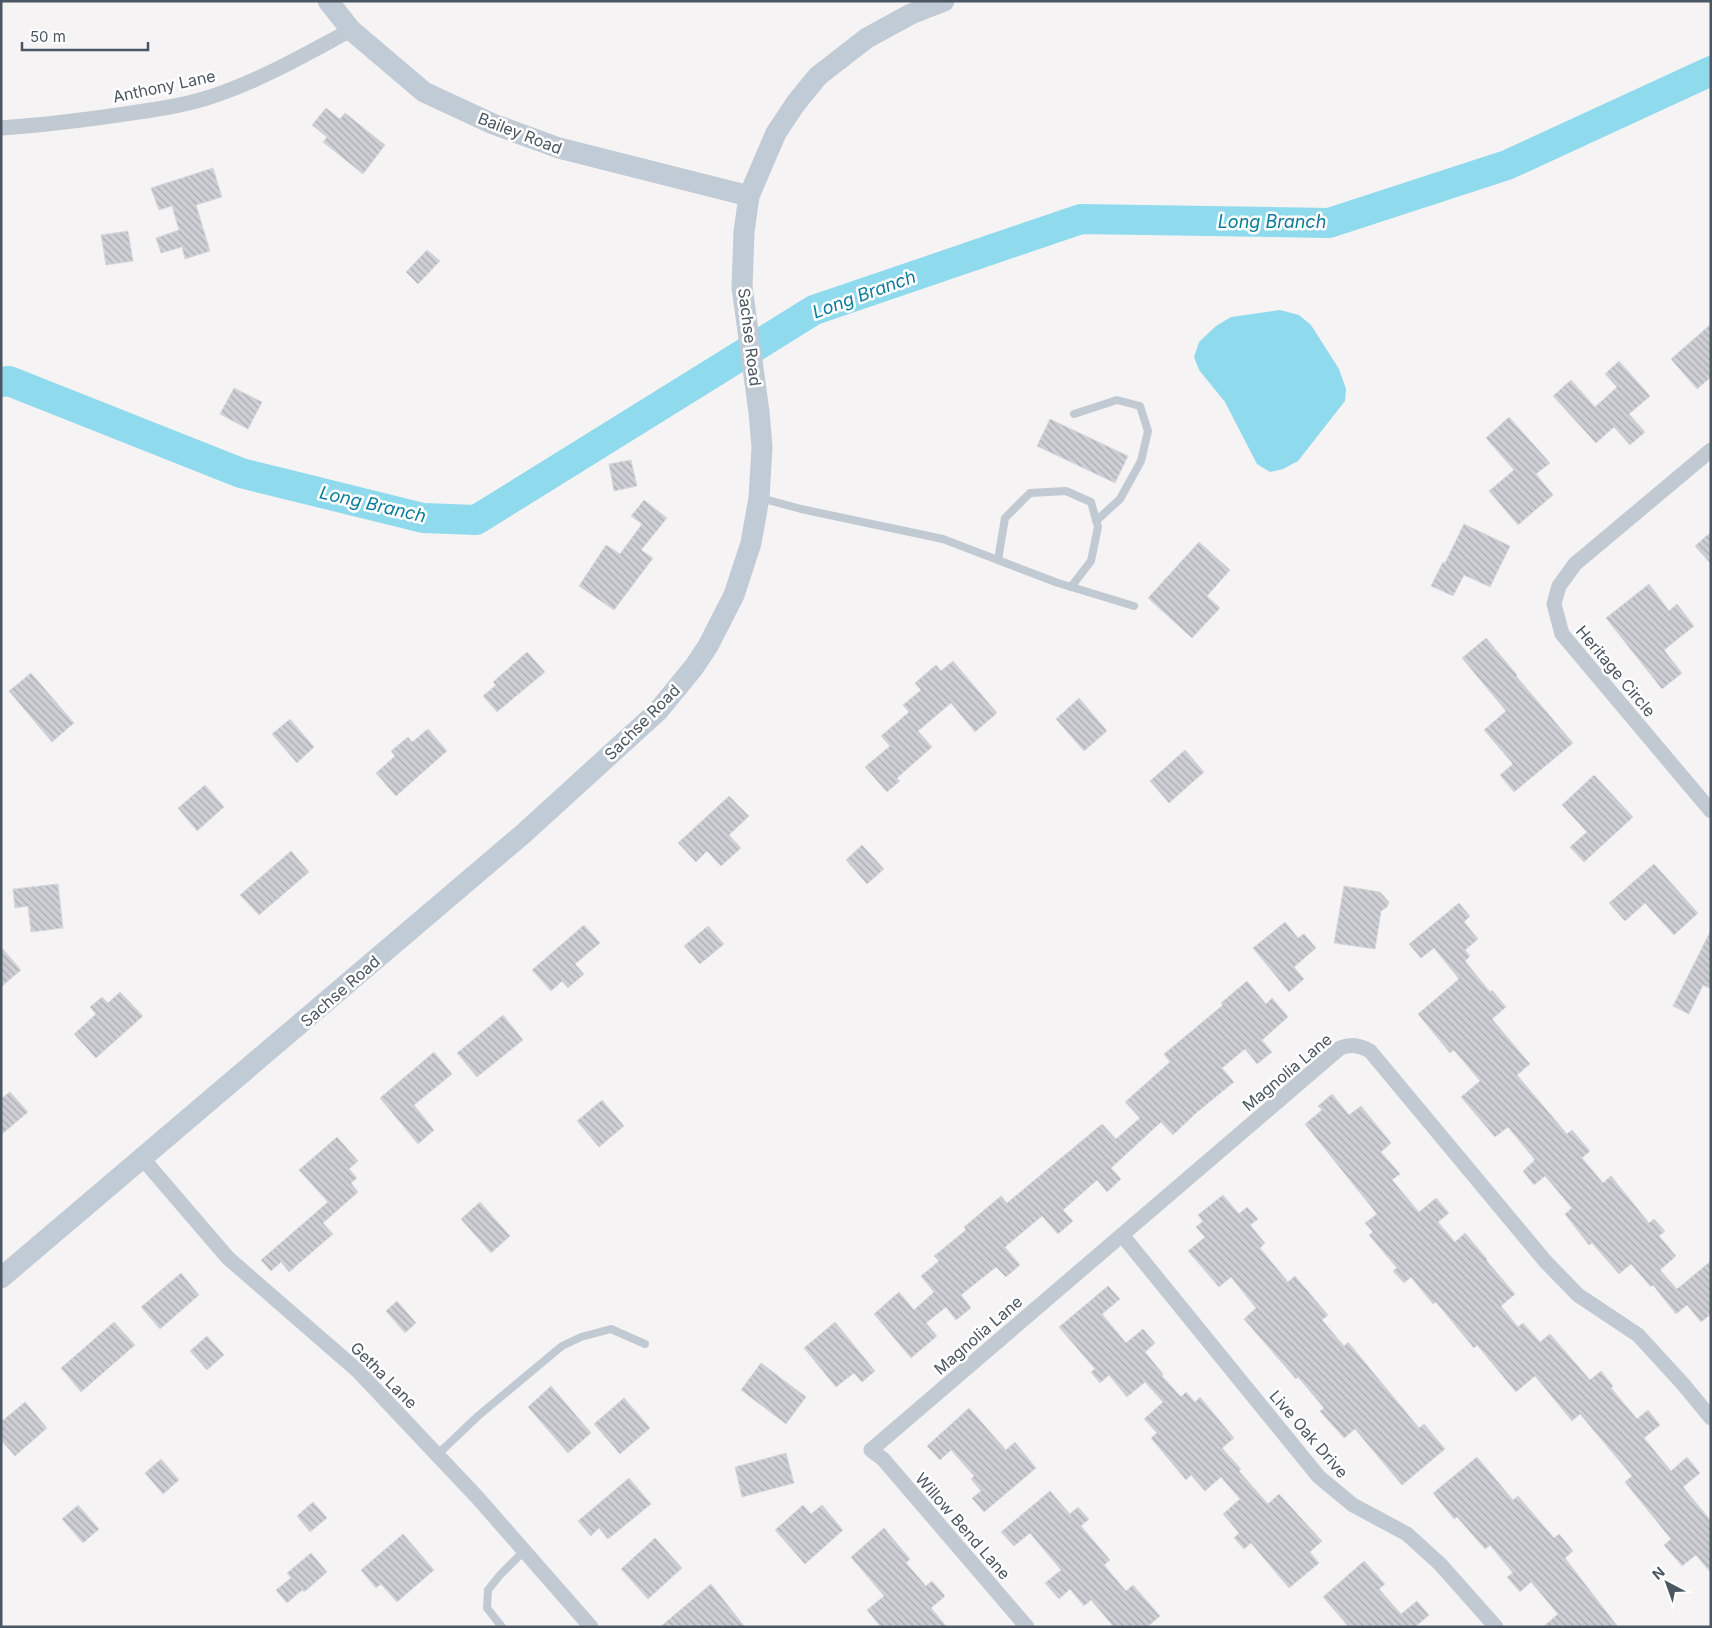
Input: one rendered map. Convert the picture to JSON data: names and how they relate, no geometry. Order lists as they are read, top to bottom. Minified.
{"streets":{"main road":["Bailey Road","Sachse Road"],"street":["Anthony Lane","Heritage Circle","Magnolia Lane","Getha Lane","Live Oak Drive","Willow Bend Lane"]},"crossings":[["Anthony Lane","Bailey Road"],["Bailey Road","Sachse Road"],["Sachse Road","Getha Lane"],["Magnolia Lane","Live Oak Drive"],["Magnolia Lane","Willow Bend Lane"]],"water":["Long Branch"],"scale_bar":"50 m","north":"top left"}
